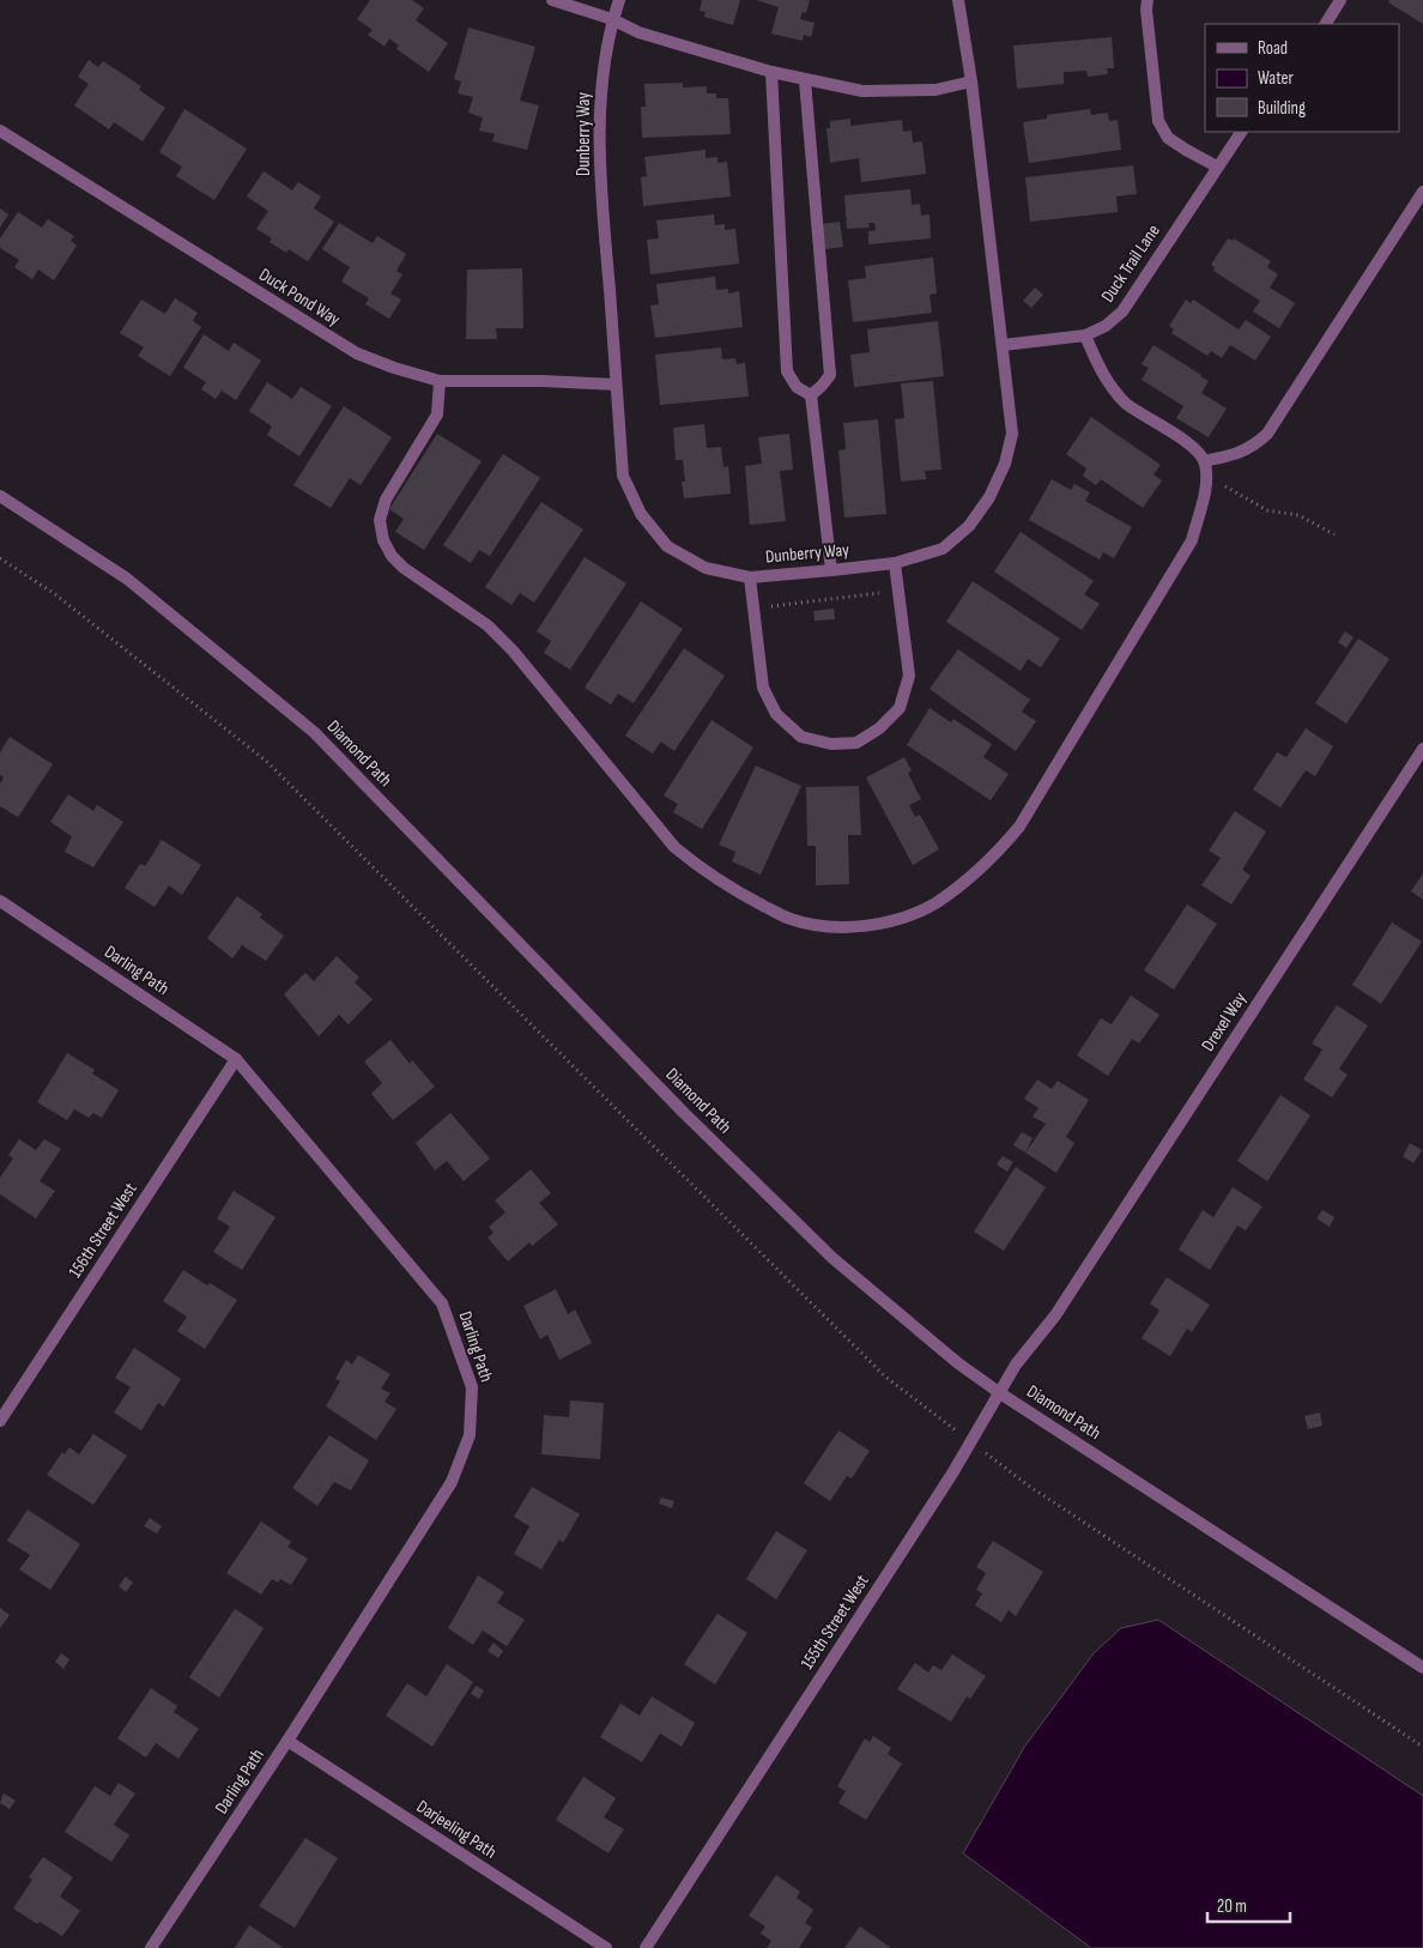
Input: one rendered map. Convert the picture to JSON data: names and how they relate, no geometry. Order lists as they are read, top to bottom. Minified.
{"streets":{"street":["Dunberry Way","Duck Trail Lane","Duck Pond Way","Diamond Path","Darling Path","Drexel Way","156th Street West","155th Street West","Darjeeling Path"]},"crossings":[["Dunberry Way","Duck Trail Lane"],["Dunberry Way","Duck Pond Way"],["Diamond Path","155th Street West"],["Darling Path","156th Street West"],["Darling Path","Darjeeling Path"],["Drexel Way","155th Street West"]],"legend":["Road","Water","Building"],"scale_bar":"20 m"}
